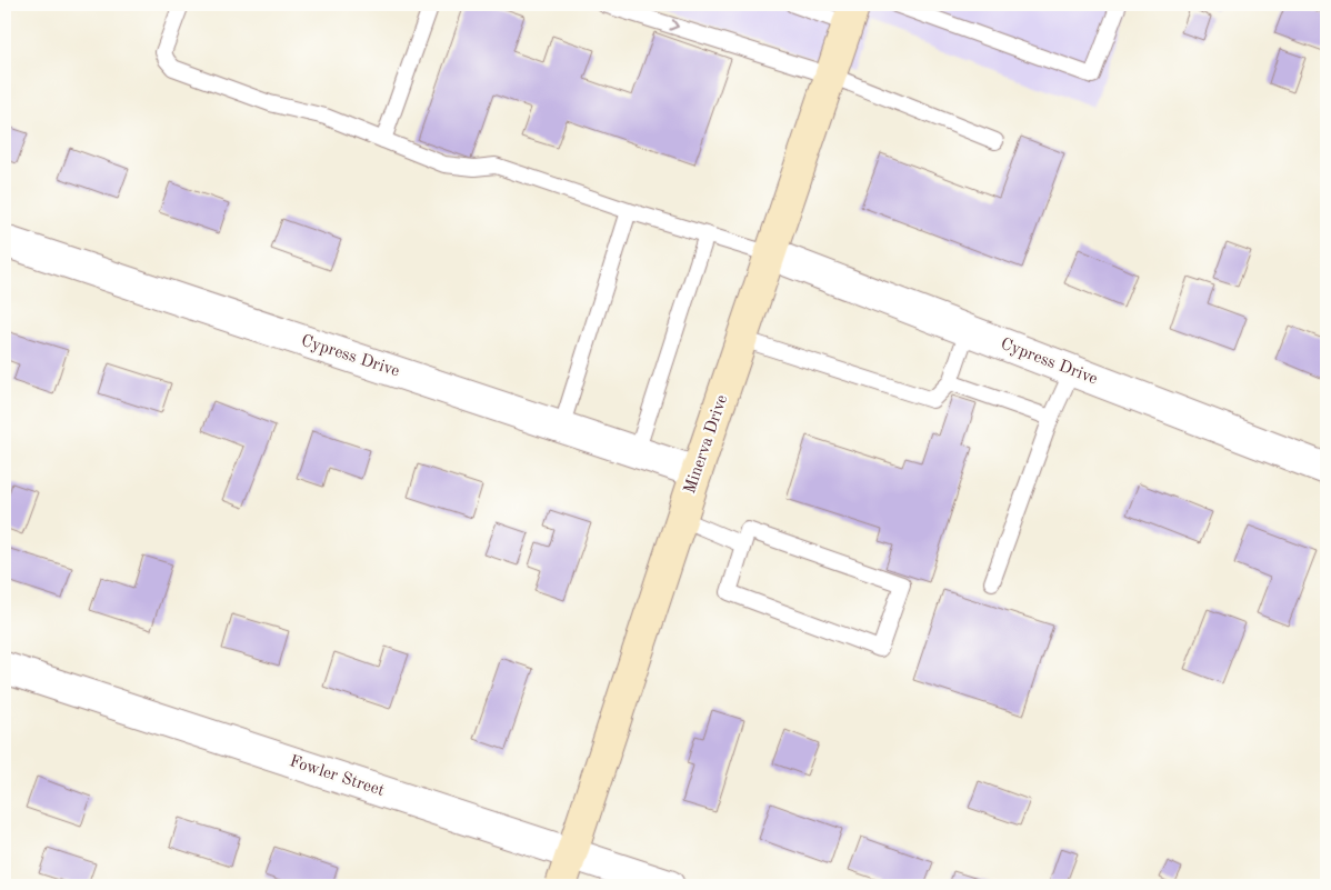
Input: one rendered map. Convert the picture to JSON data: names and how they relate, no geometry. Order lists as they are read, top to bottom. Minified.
{"streets":{"street":["Cypress Drive","Minerva Drive","Fowler Street"]},"crossings":[["Cypress Drive","Minerva Drive"],["Minerva Drive","Fowler Street"]]}
